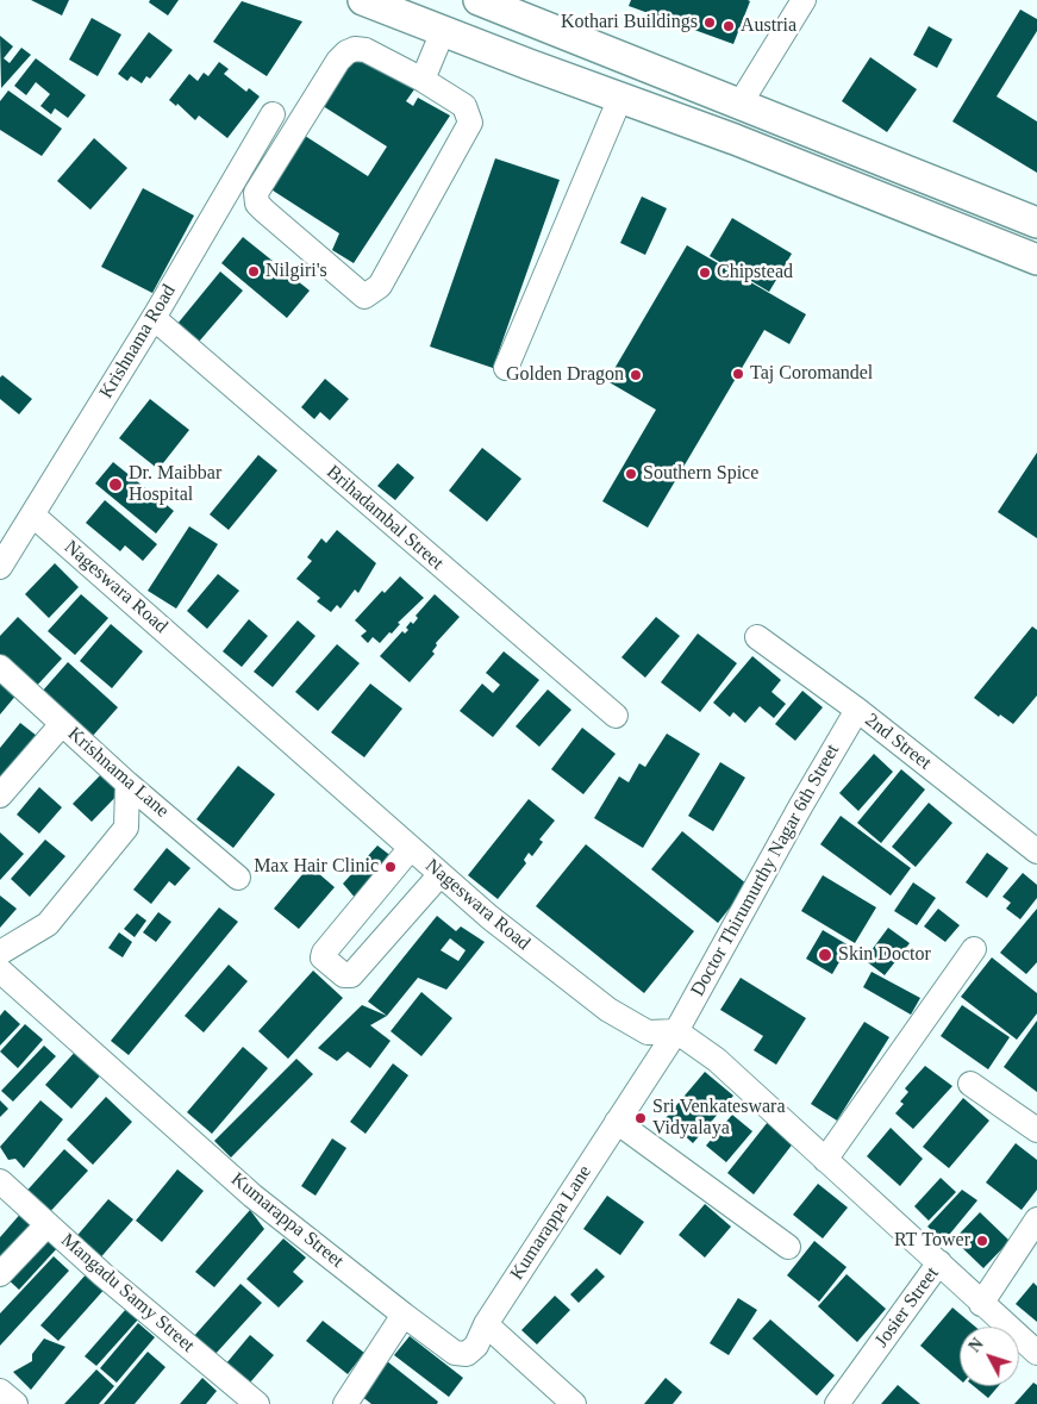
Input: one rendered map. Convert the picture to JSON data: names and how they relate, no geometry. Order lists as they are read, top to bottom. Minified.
{"streets":{"street":["Krishnama Road","Brihadambal Street","Nageswara Road","2nd Street","Krishnama Lane","Doctor Thirumurthy Nagar 6th Street","Kumarappa Street","Kumarappa Lane","Mangadu Samy Street","Josier Street"]},"crossings":[["Krishnama Road","Brihadambal Street"],["Krishnama Road","Nageswara Road"],["Nageswara Road","Doctor Thirumurthy Nagar 6th Street"],["Nageswara Road","Kumarappa Lane"],["2nd Street","Doctor Thirumurthy Nagar 6th Street"],["Doctor Thirumurthy Nagar 6th Street","Kumarappa Lane"],["Kumarappa Street","Kumarappa Lane"]],"places":["Kothari Buildings","Austria","Nilgiri's","Chipstead","Taj Coromandel","Golden Dragon","Southern Spice","Dr. Maibbar Hospital","Max Hair Clinic","Skin Doctor","Sri Venkateswara Vidyalaya","RT Tower"],"north":"top left"}
